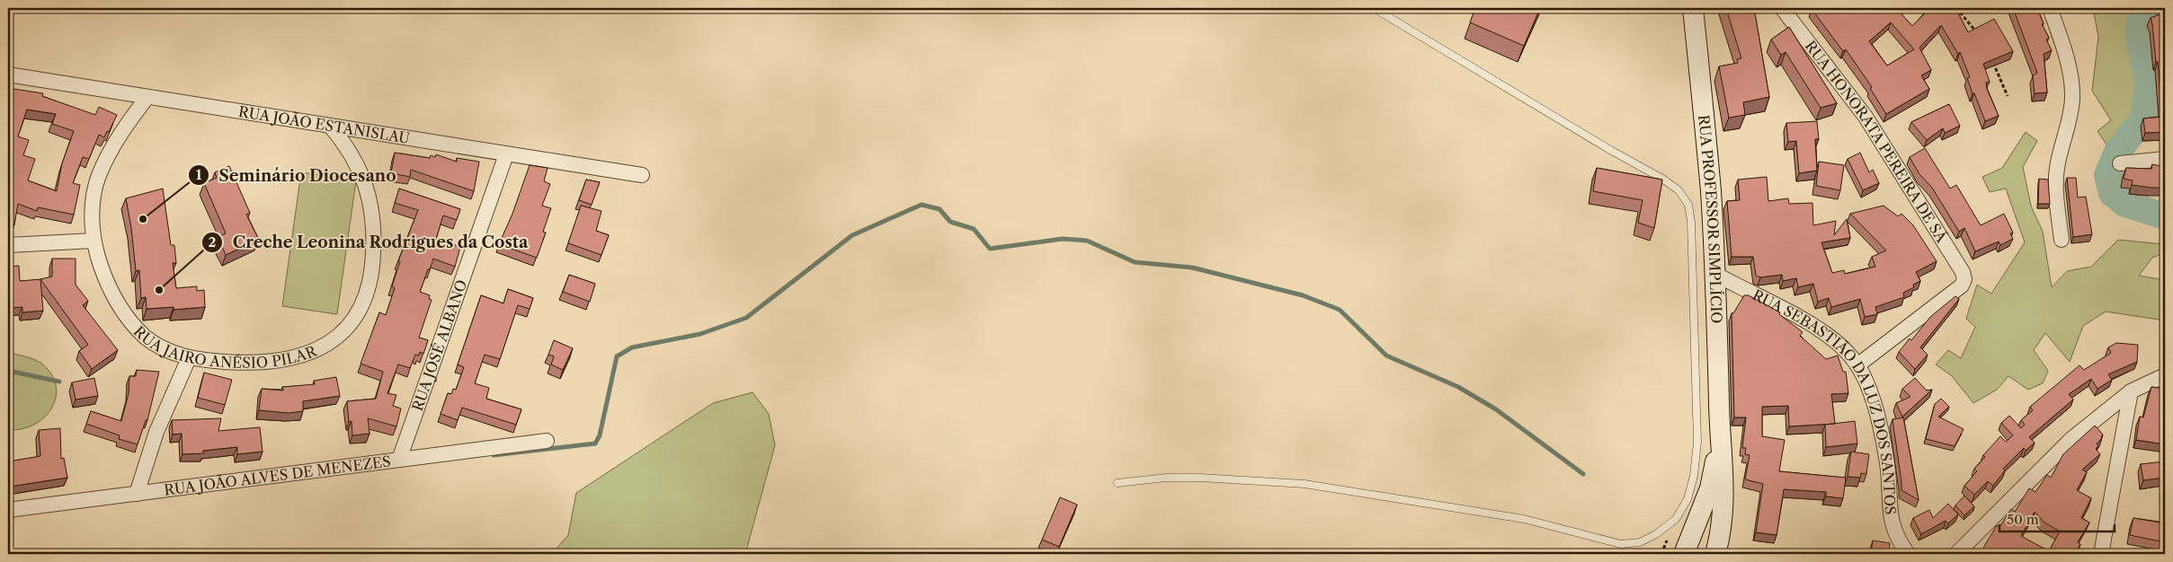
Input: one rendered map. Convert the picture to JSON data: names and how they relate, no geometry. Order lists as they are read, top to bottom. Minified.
{"streets":{"street":["RUA JOÃO ESTANISLAU","RUA HONORATA PEREIRA DE SÁ","RUA PROFESSOR SIMPLÍCIO","RUA JAIRO ANÉSIO PILAR","RUA JOSÉ ALBANO","RUA SEBASTIÃO DA LUZ DOS SANTOS","RUA JOÃO ALVES DE MENEZES"]},"crossings":[["RUA JOÃO ESTANISLAU","RUA JAIRO ANÉSIO PILAR"],["RUA JOÃO ESTANISLAU","RUA JOSÉ ALBANO"],["RUA HONORATA PEREIRA DE SÁ","RUA SEBASTIÃO DA LUZ DOS SANTOS"],["RUA PROFESSOR SIMPLÍCIO","RUA SEBASTIÃO DA LUZ DOS SANTOS"],["RUA JOSÉ ALBANO","RUA JOÃO ALVES DE MENEZES"]],"places":["Seminário Diocesano","Creche Leonina Rodrigues da Costa"],"scale_bar":"50 m"}
